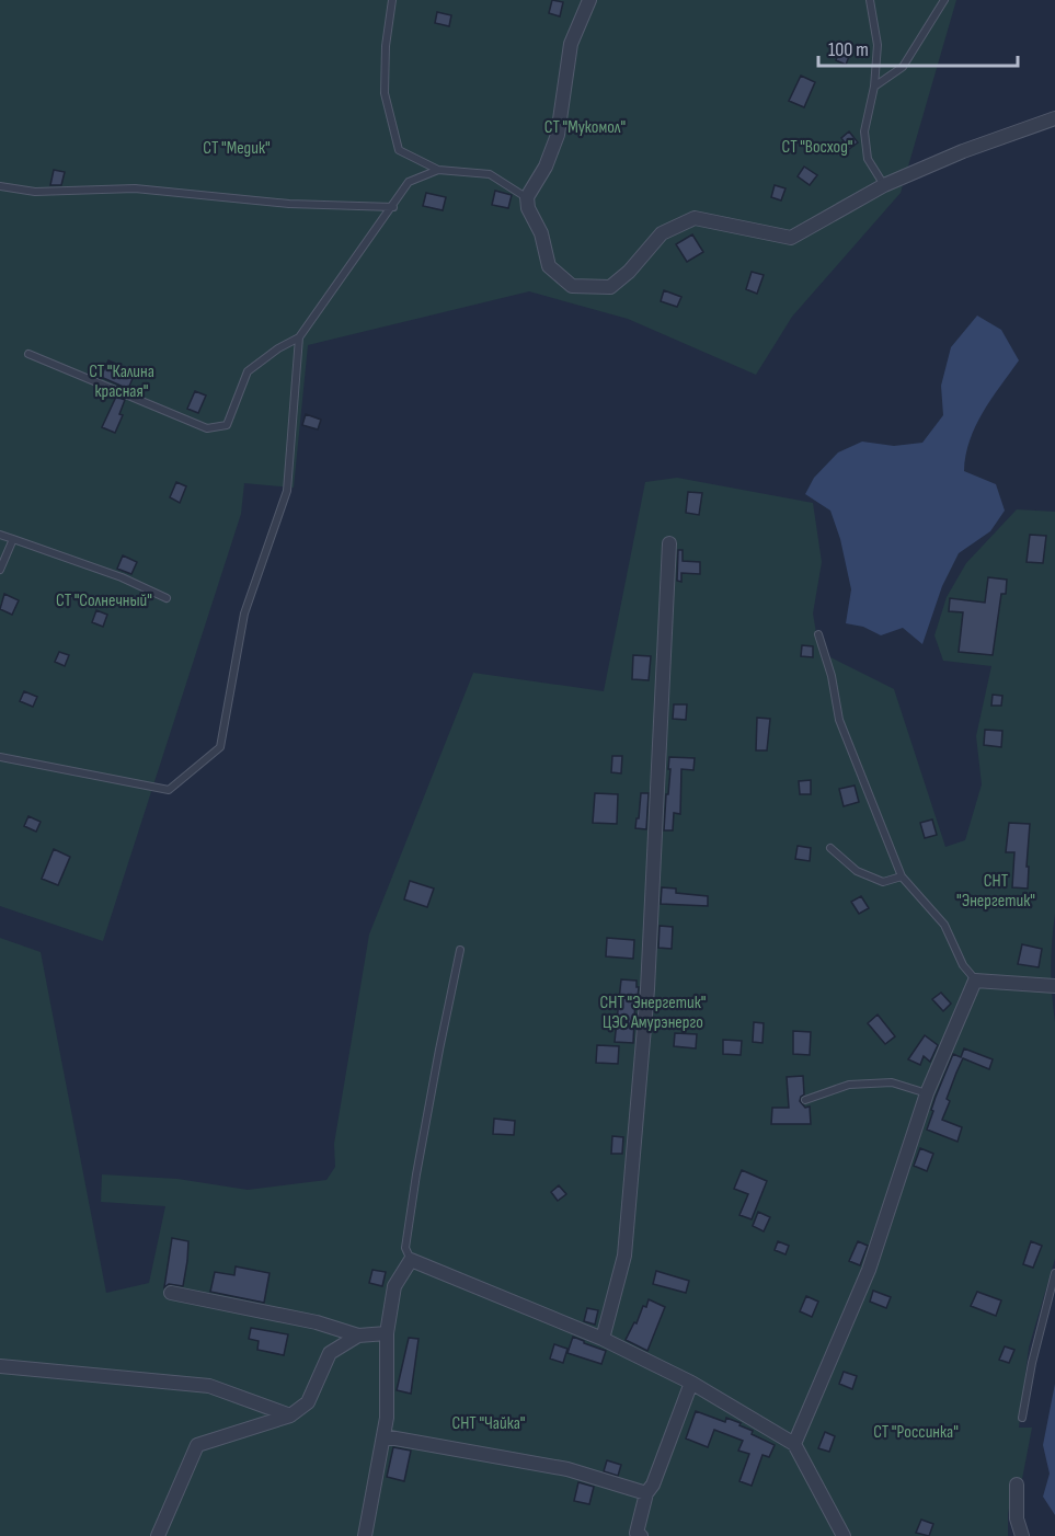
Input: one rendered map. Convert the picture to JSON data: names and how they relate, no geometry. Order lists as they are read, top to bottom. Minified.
{"parks":["СТ \"Мукомол\"","СТ \"Восход\"","СТ \"Медик\"","СТ \"Калина красная\"","СТ \"Солнечный\"","СНТ \"Энергетик\"","СНТ \"Энергетик\" ЦЭС Амурэнерго","СНТ \"Чайка\"","СТ \"Россинка\""],"scale_bar":"100 m"}
